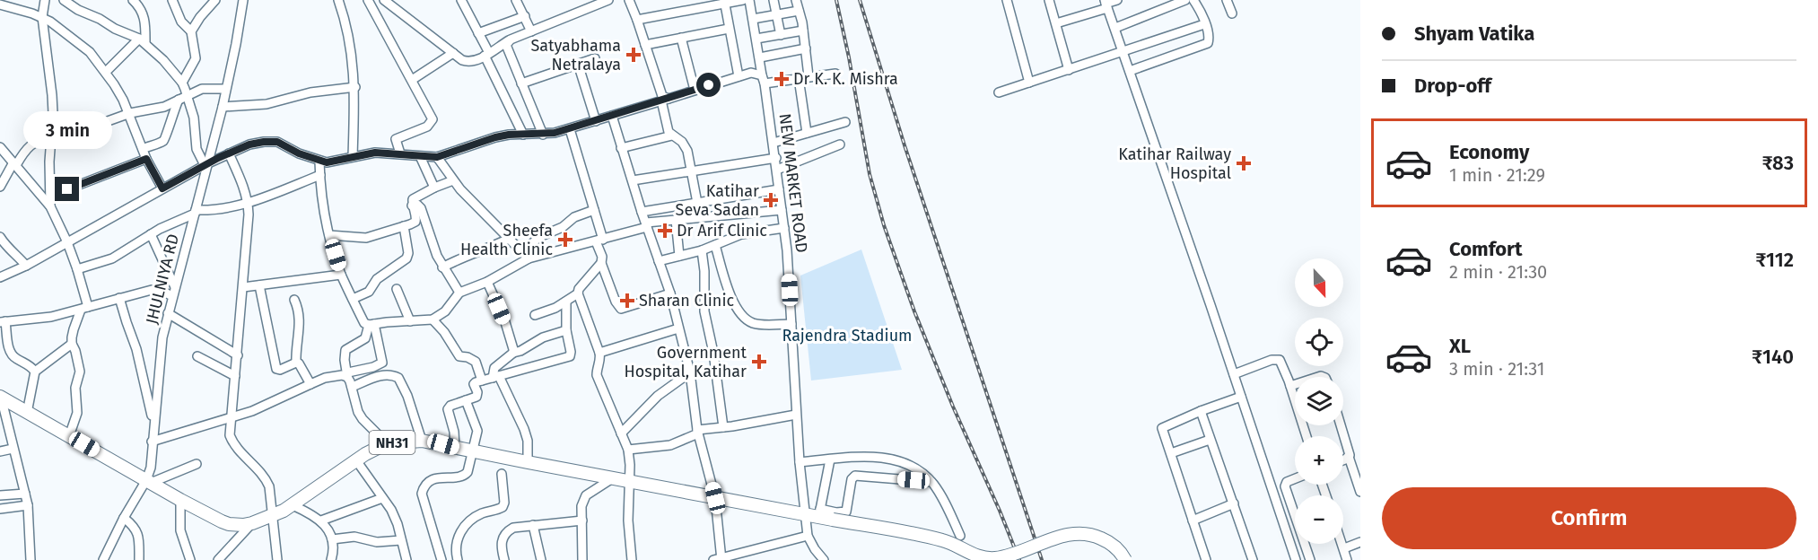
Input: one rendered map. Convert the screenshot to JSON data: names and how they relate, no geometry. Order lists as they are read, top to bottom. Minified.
{"streets":{"highway":["NH31"],"street":["NEW MARKET ROAD","JHULNIYA RD"]},"crossings":[["NEW MARKET ROAD","NH31"],["JHULNIYA RD","NH31"]],"parks":["Rajendra Stadium"],"places":{"health":["Satyabhama Netralaya","Dr K. K. Mishra","Katihar Railway Hospital","Katihar Seva Sadan","Dr Arif Clinic","Sheefa Health Clinic","Sharan Clinic","Government Hospital, Katihar"]},"north":"bottom","page":{"banner":["Shyam Vatika","Drop-off"],"bubble":"3 min","list":[{"name":"Economy","note":"1 min · 21:29","value":"₹83"},{"name":"Comfort","note":"2 min · 21:30","value":"₹112"},{"name":"XL","note":"3 min · 21:31","value":"₹140"}],"map_buttons":["+","−"],"buttons":"Confirm"}}
